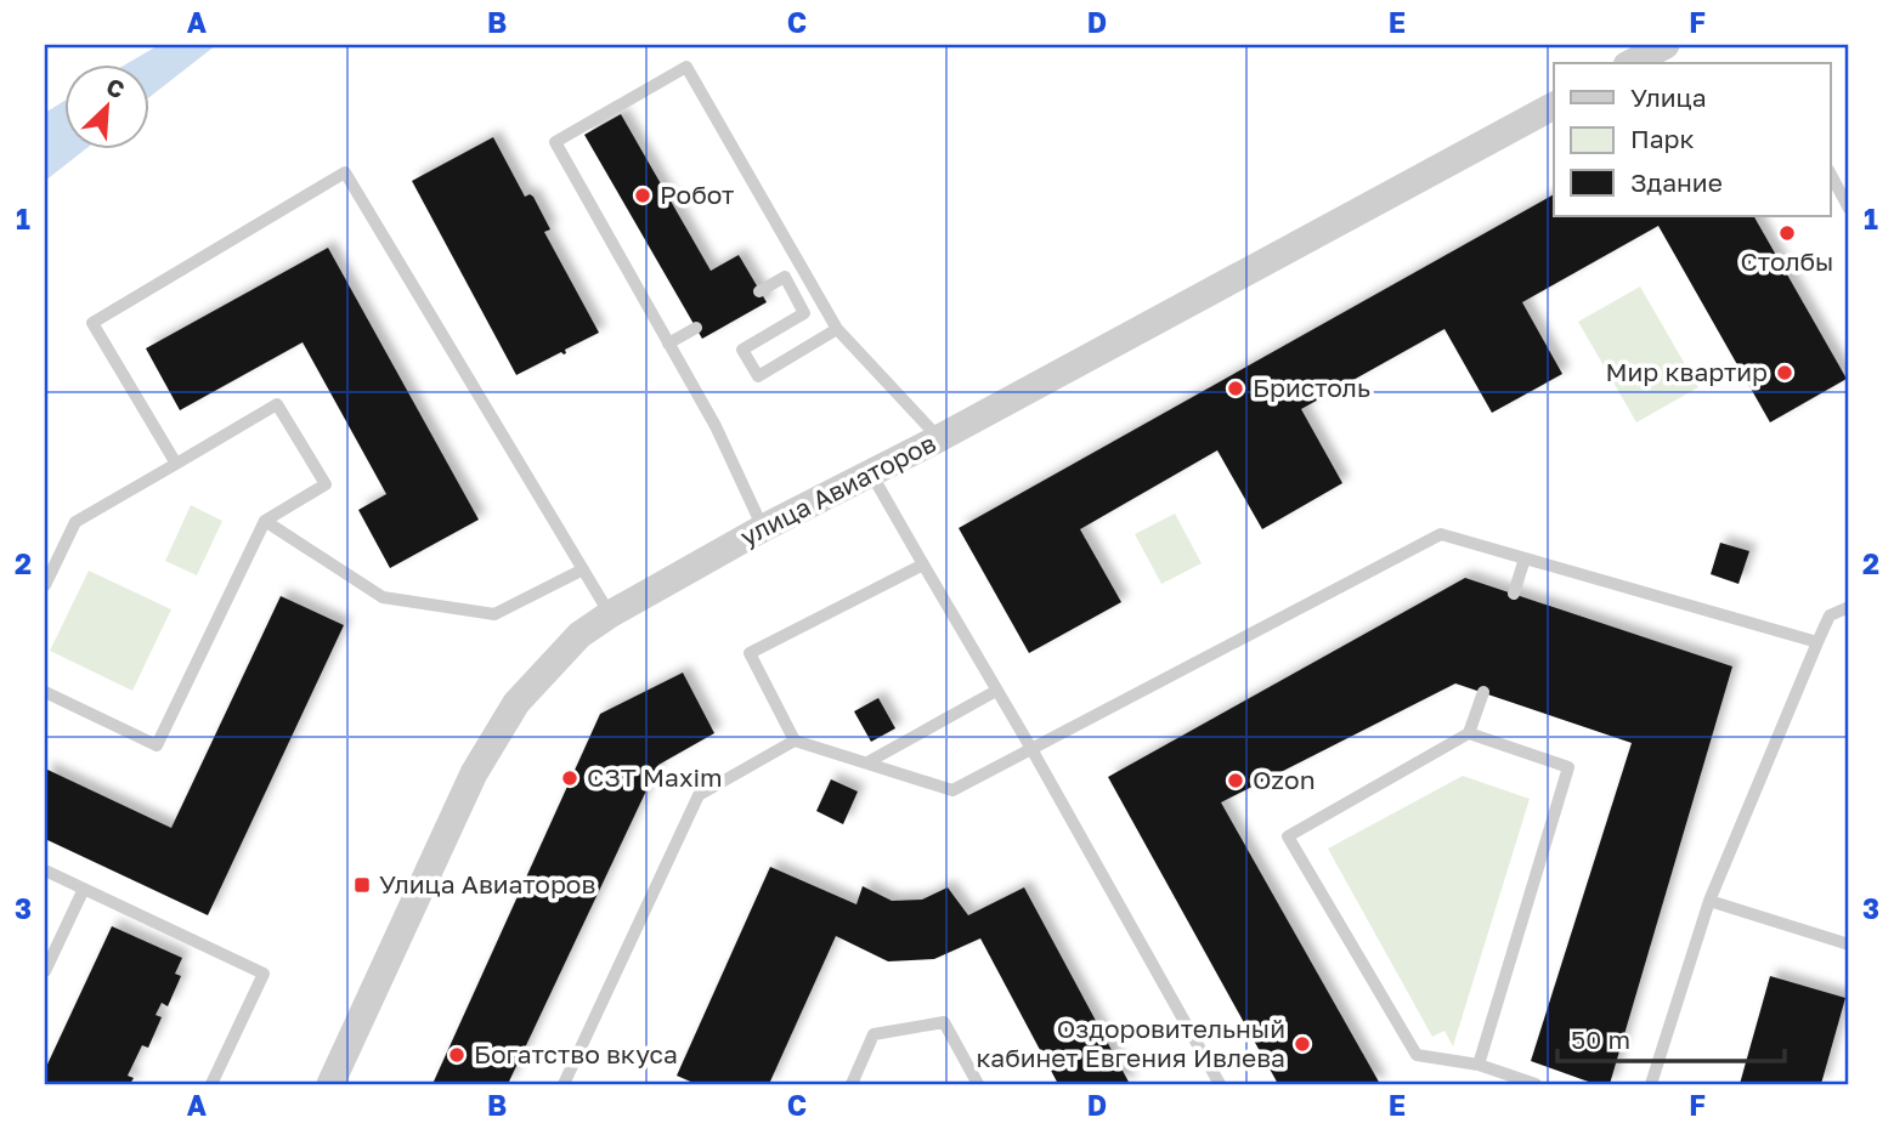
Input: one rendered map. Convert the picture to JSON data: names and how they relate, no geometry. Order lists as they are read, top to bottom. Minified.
{"streets":{"street":["улица Авиаторов"]},"places":{"other":["Робот","Столбы","Мир квартир","Бристоль","СЗТ Maxim","Ozon","Оздоровительный кабинет Евгения Ивлева","Богатство вкуса"],"transit":["Улица Авиаторов"]},"legend":["Улица","Парк","Здание"],"scale_bar":"50 m","north":"top right","grid":{"columns":["A","B","C","D","E","F"],"rows":["1","2","3"]}}
